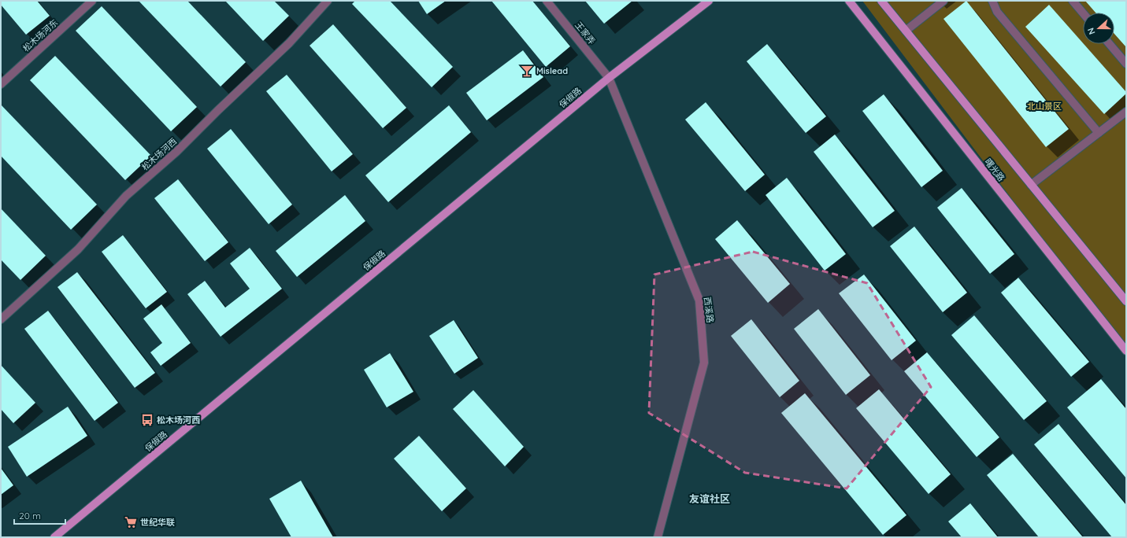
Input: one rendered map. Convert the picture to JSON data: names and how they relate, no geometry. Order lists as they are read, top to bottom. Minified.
{"streets":{"main road":["保俶路","曙光路"],"street":["王家弄","松木场河东","松木场河西","西溪路"]},"crossings":[["王家弄","保俶路"],["王家弄","西溪路"],["保俶路","西溪路"]],"districts":["友谊社区"],"parks":["北山景区"],"places":{"bar":["Mislead"],"bus stop":["松木场河西"],"supermarket":["世纪华联"]},"scale_bar":"20 m","north":"left"}
